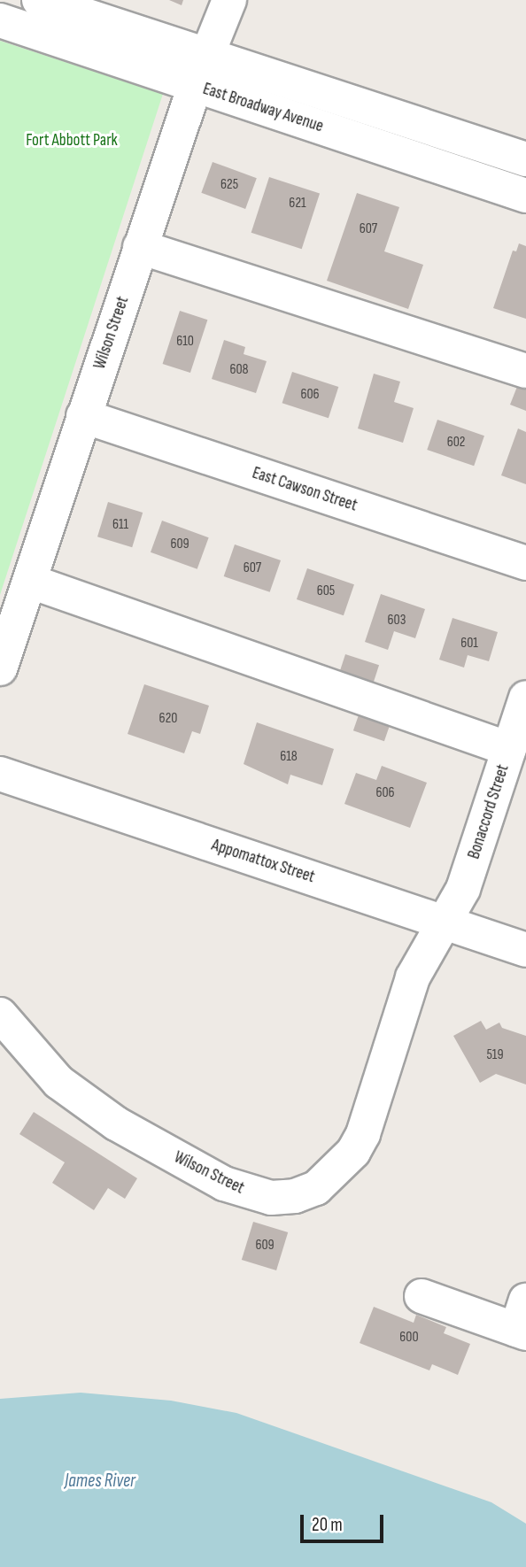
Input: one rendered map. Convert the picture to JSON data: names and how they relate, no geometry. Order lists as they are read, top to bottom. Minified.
{"streets":{"street":["East Broadway Avenue","Wilson Street","East Cawson Street","Bonaccord Street","Appomattox Street"]},"crossings":[["East Broadway Avenue","Wilson Street"],["Wilson Street","East Cawson Street"],["Wilson Street","Bonaccord Street"],["Wilson Street","Appomattox Street"],["Bonaccord Street","Appomattox Street"]],"water":["James River"],"parks":["Fort Abbott Park"],"house_numbers":["625","621","607","610","608","606","602","611","609","607","605","603","601","620","618","606","519","609","600"],"scale_bar":"20 m"}
